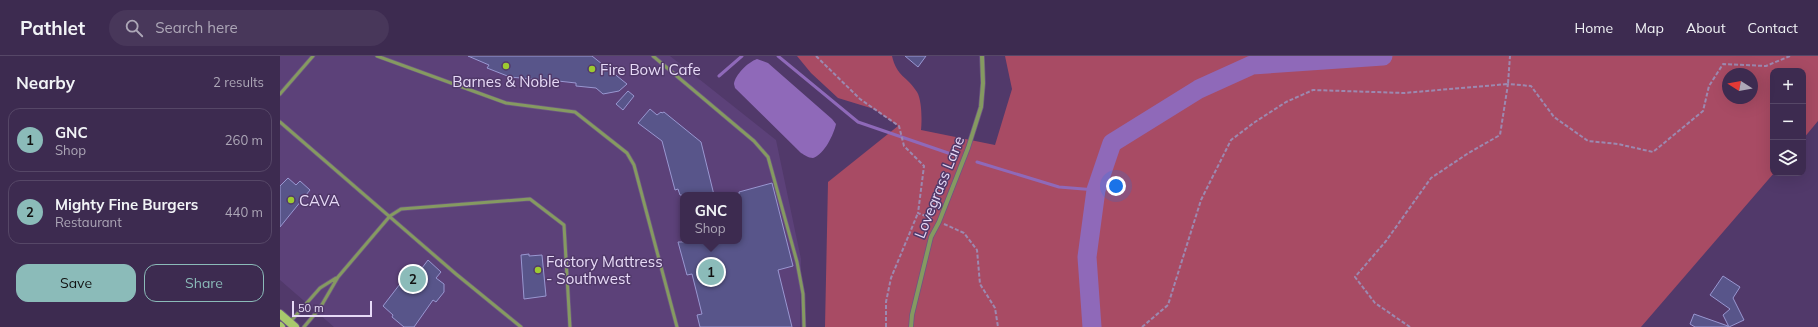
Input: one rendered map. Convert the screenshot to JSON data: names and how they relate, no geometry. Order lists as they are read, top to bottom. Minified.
{"streets":{"street":["Lovegrass Lane"]},"places":["Barnes & Noble","Fire Bowl Cafe","CAVA","Factory Mattress - Southwest"],"scale_bar":"50 m","north":"left","page":{"header":"Pathlet","search":"Search here","nav":["Home","Map","About","Contact"],"heading":["Nearby","2 results"],"map_buttons":["+","−"],"list":[{"mark":"1","name":"GNC","note":"Shop","value":"260 m"},{"mark":"2","name":"Mighty Fine Burgers","note":"Restaurant","value":"440 m"}],"popup":["GNC","Shop"],"buttons":["Save","Share"],"pins":["1","2"],"scale":"50 m"}}
